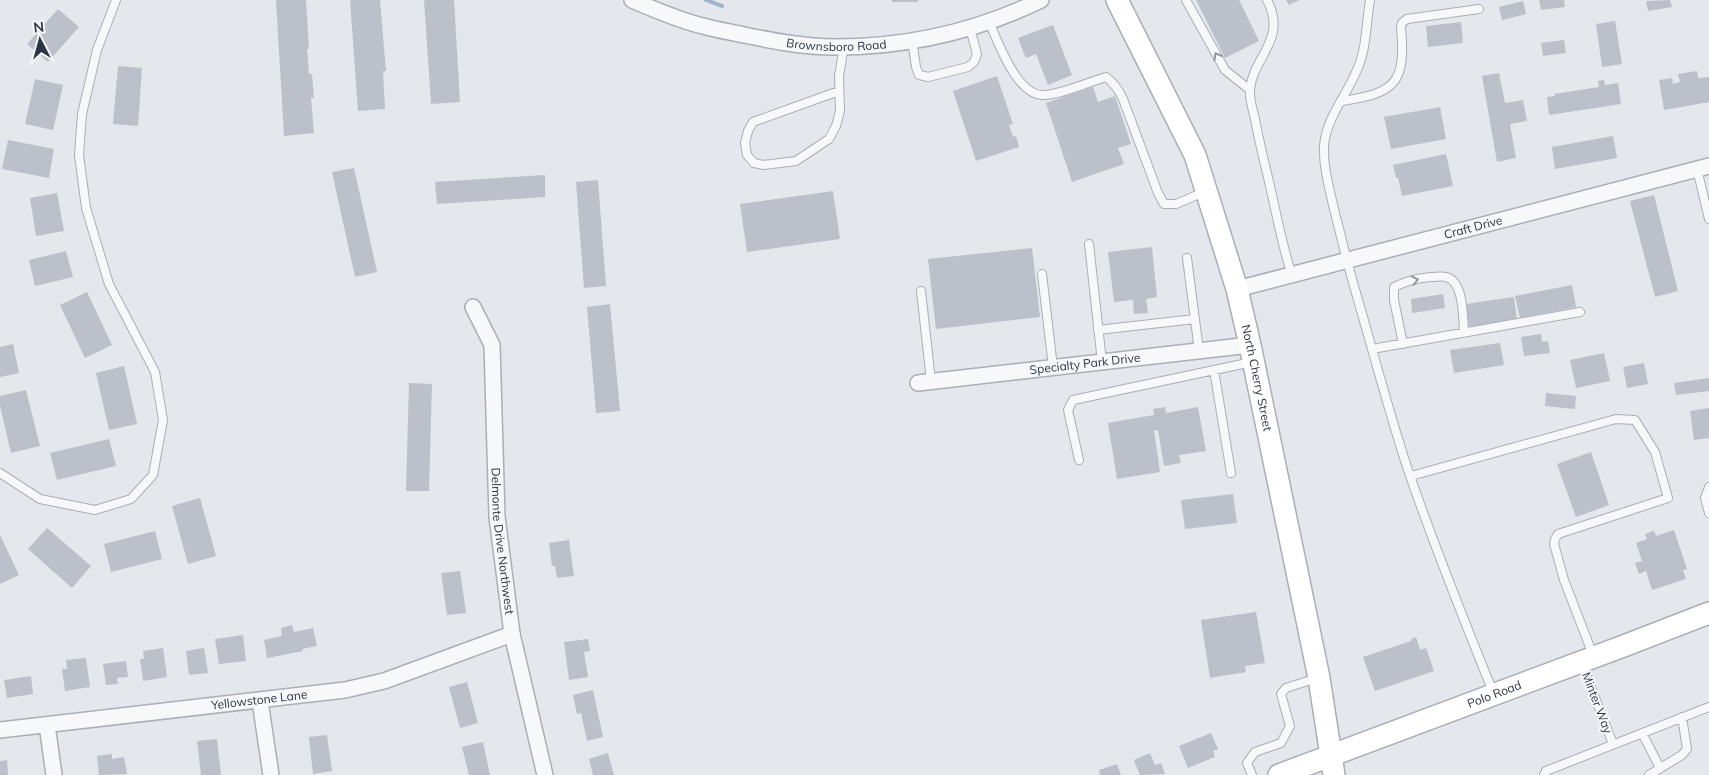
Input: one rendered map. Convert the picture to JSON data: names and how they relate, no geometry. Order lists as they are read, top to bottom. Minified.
{"streets":{"main road":["North Cherry Street","Polo Road"],"street":["Brownsboro Road","Craft Drive","Specialty Park Drive","Delmonte Drive Northwest","Yellowstone Lane"],"lane":["Minter Way"]},"crossings":[["Craft Drive","North Cherry Street"],["Specialty Park Drive","North Cherry Street"],["North Cherry Street","Polo Road"],["Delmonte Drive Northwest","Yellowstone Lane"],["Polo Road","Minter Way"]],"north":"top"}
